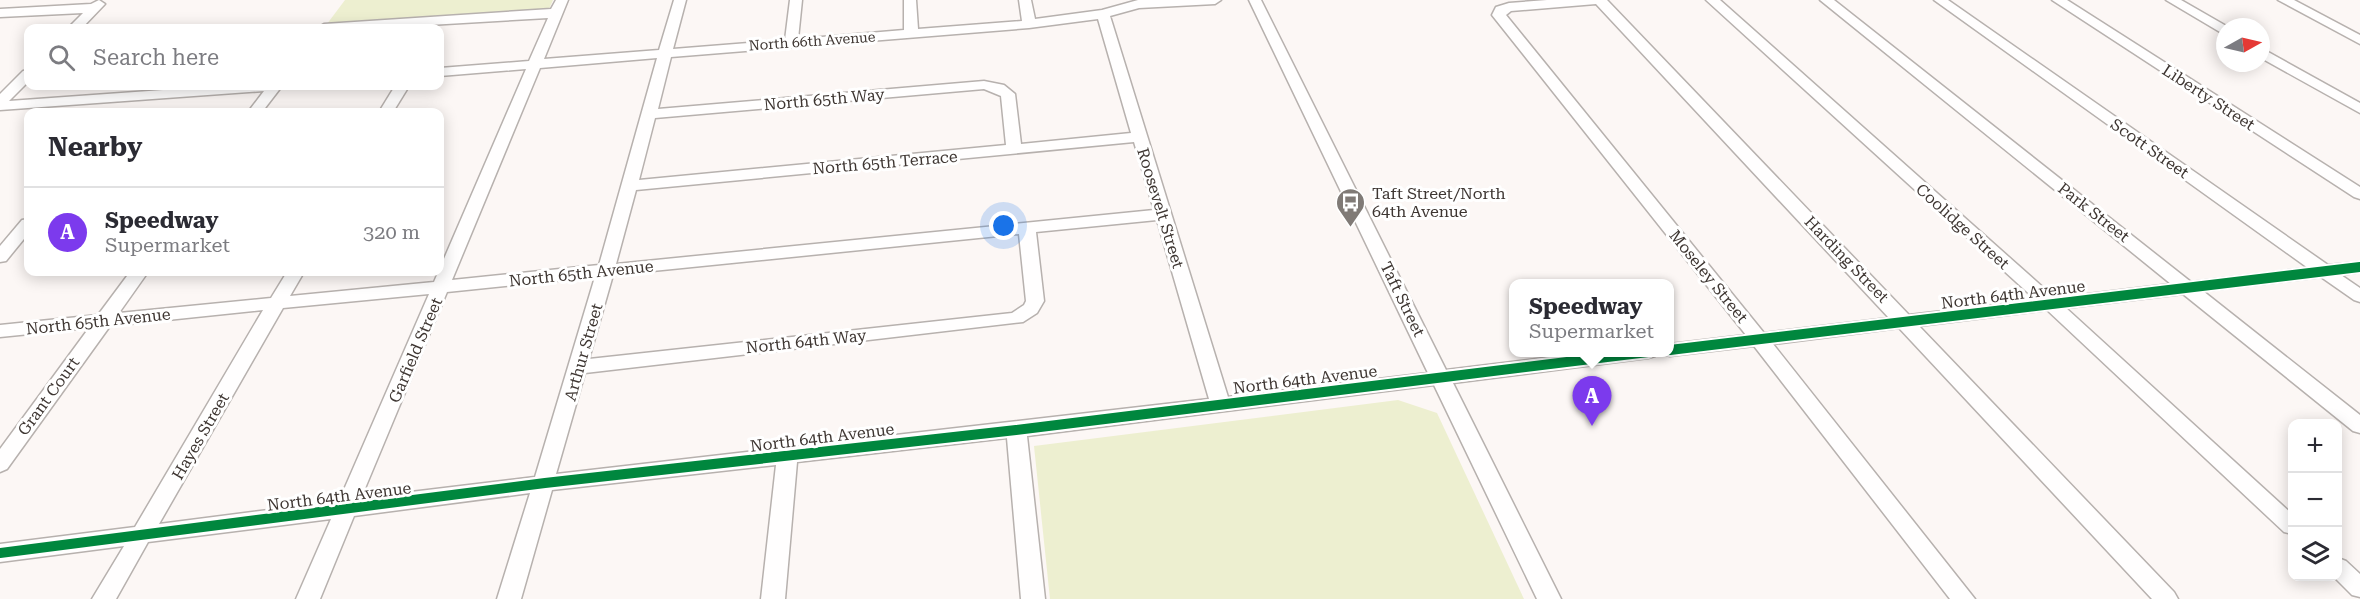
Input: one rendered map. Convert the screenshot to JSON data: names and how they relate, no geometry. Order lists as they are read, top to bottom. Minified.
{"streets":{"street":["North 66th Avenue","Liberty Street","North 65th Way","Scott Street","North 65th Terrace","Roosevelt Street","Park Street","Coolidge Street","Harding Street","North 65th Avenue","Moseley Street","North 64th Avenue","Taft Street","North 64th Way","Garfield Street","Arthur Street","Grant Court","Hayes Street"]},"crossings":[["North 66th Avenue","Roosevelt Street"],["North 66th Avenue","Garfield Street"],["North 66th Avenue","Arthur Street"],["North 65th Way","North 65th Terrace"],["North 65th Way","Arthur Street"],["Scott Street","North 64th Avenue"],["North 65th Terrace","Roosevelt Street"],["North 65th Terrace","Arthur Street"],["Roosevelt Street","North 65th Avenue"],["Roosevelt Street","North 64th Avenue"],["Park Street","North 64th Avenue"],["Coolidge Street","North 64th Avenue"],["Harding Street","North 64th Avenue"],["North 65th Avenue","North 64th Way"],["North 65th Avenue","Garfield Street"],["North 65th Avenue","Arthur Street"],["North 65th Avenue","Grant Court"],["North 65th Avenue","Hayes Street"],["Moseley Street","North 64th Avenue"],["North 64th Avenue","Taft Street"],["North 64th Avenue","Garfield Street"],["North 64th Avenue","Arthur Street"],["North 64th Avenue","Hayes Street"],["North 64th Way","Arthur Street"]],"places":{"bus stop":["Taft Street/North 64th Avenue"]},"north":"right","page":{"search":"Search here","heading":"Nearby","list":[{"mark":"A","name":"Speedway","note":"Supermarket","value":"320 m"}],"popup":["Speedway","Supermarket"],"pins":"A","map_buttons":["+","−"]}}
